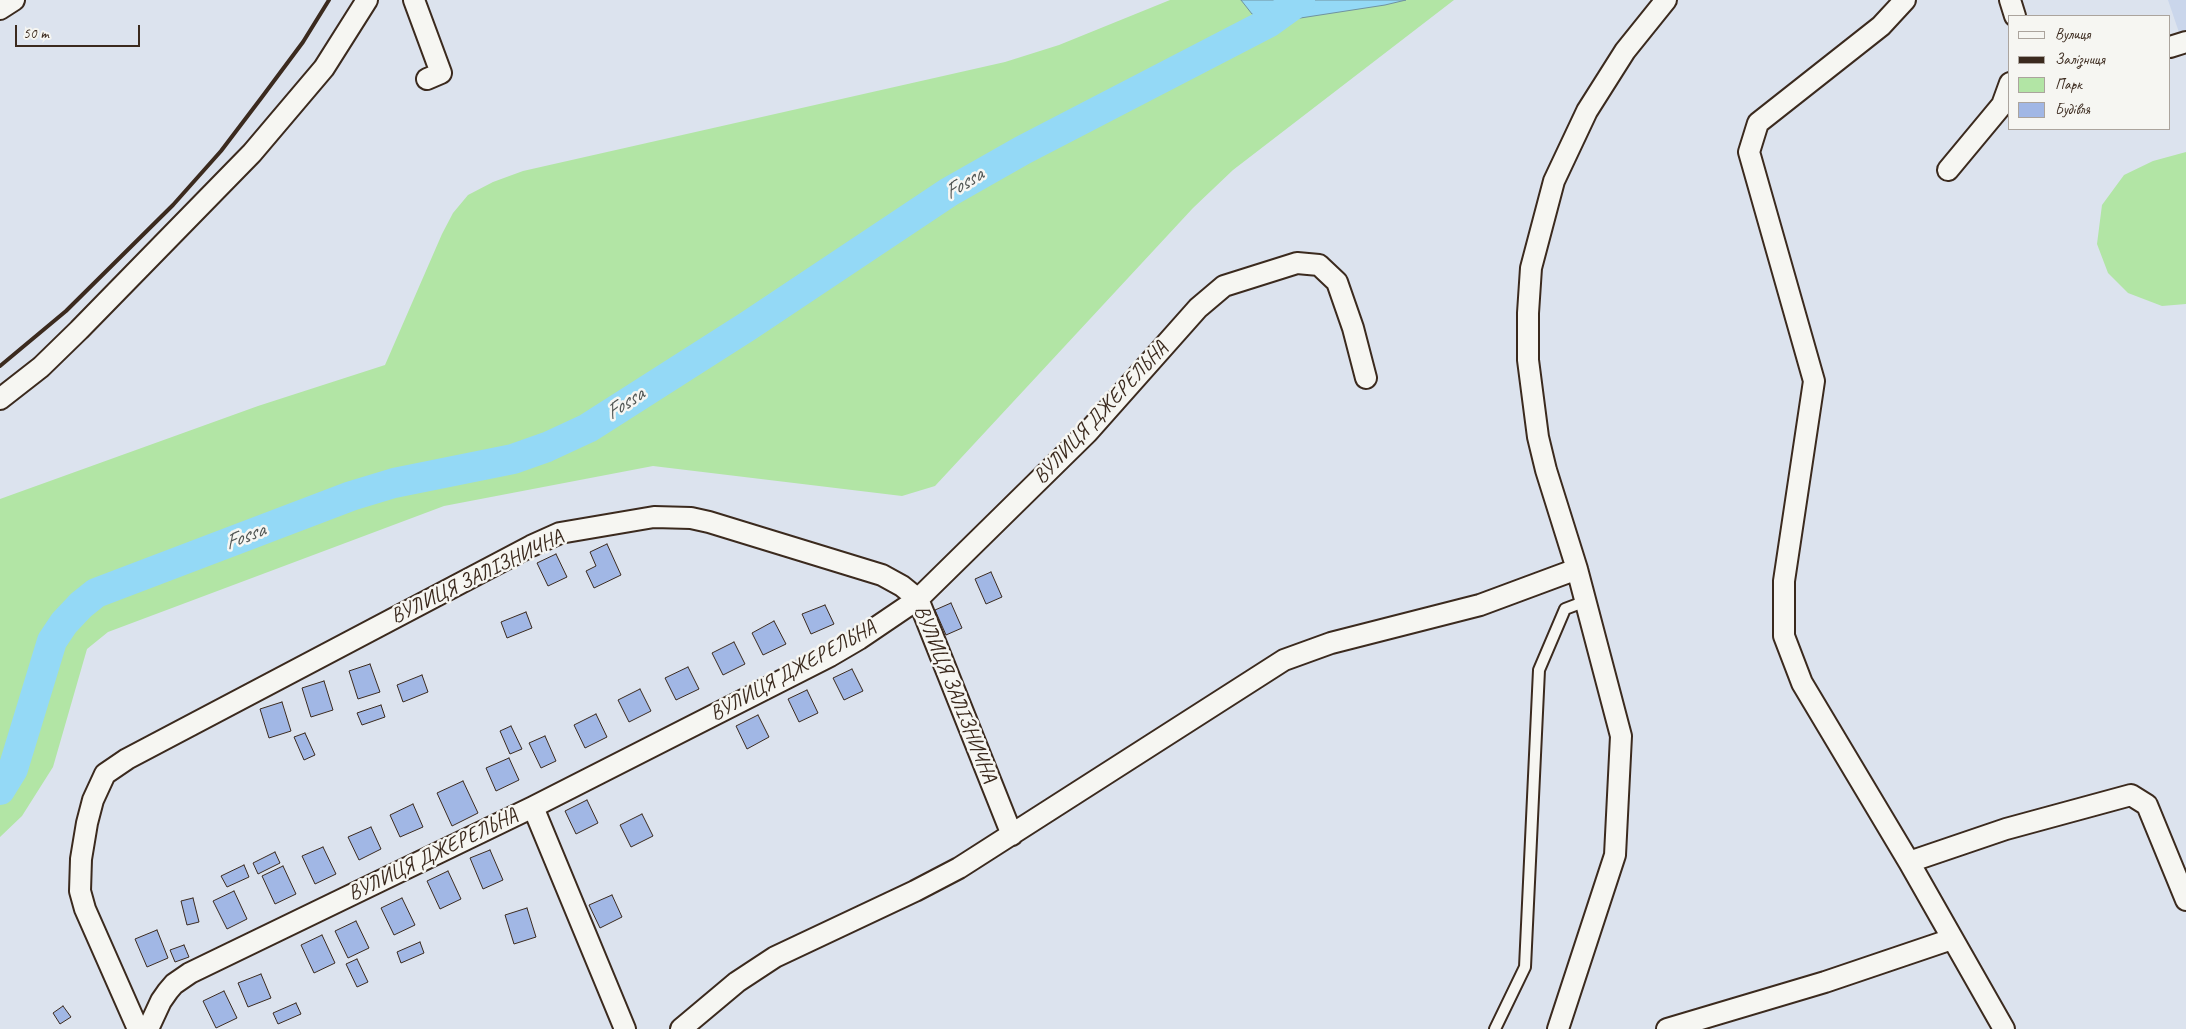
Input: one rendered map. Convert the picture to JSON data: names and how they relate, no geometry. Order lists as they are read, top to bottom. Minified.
{"streets":{"street":["ВУЛИЦЯ ДЖЕРЕЛЬНА","ВУЛИЦЯ ЗАЛІЗНИЧНА"]},"crossings":[["ВУЛИЦЯ ДЖЕРЕЛЬНА","ВУЛИЦЯ ЗАЛІЗНИЧНА"]],"water":["Fossa"],"legend":["Вулиця","Залізниця","Парк","Будівля"],"scale_bar":"50 m"}
